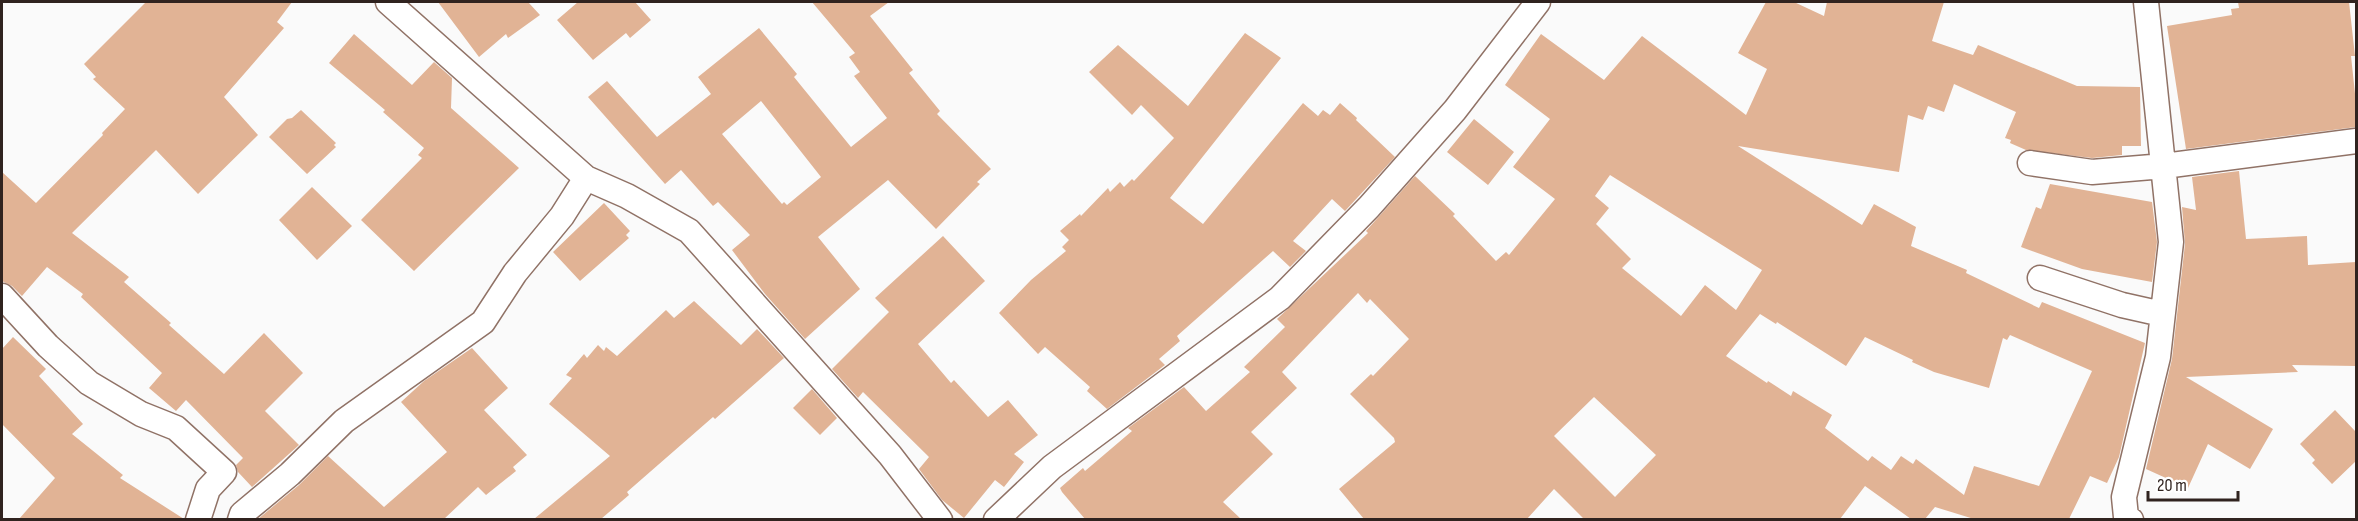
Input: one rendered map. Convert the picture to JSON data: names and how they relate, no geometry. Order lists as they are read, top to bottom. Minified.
{"scale_bar":"20 m"}
